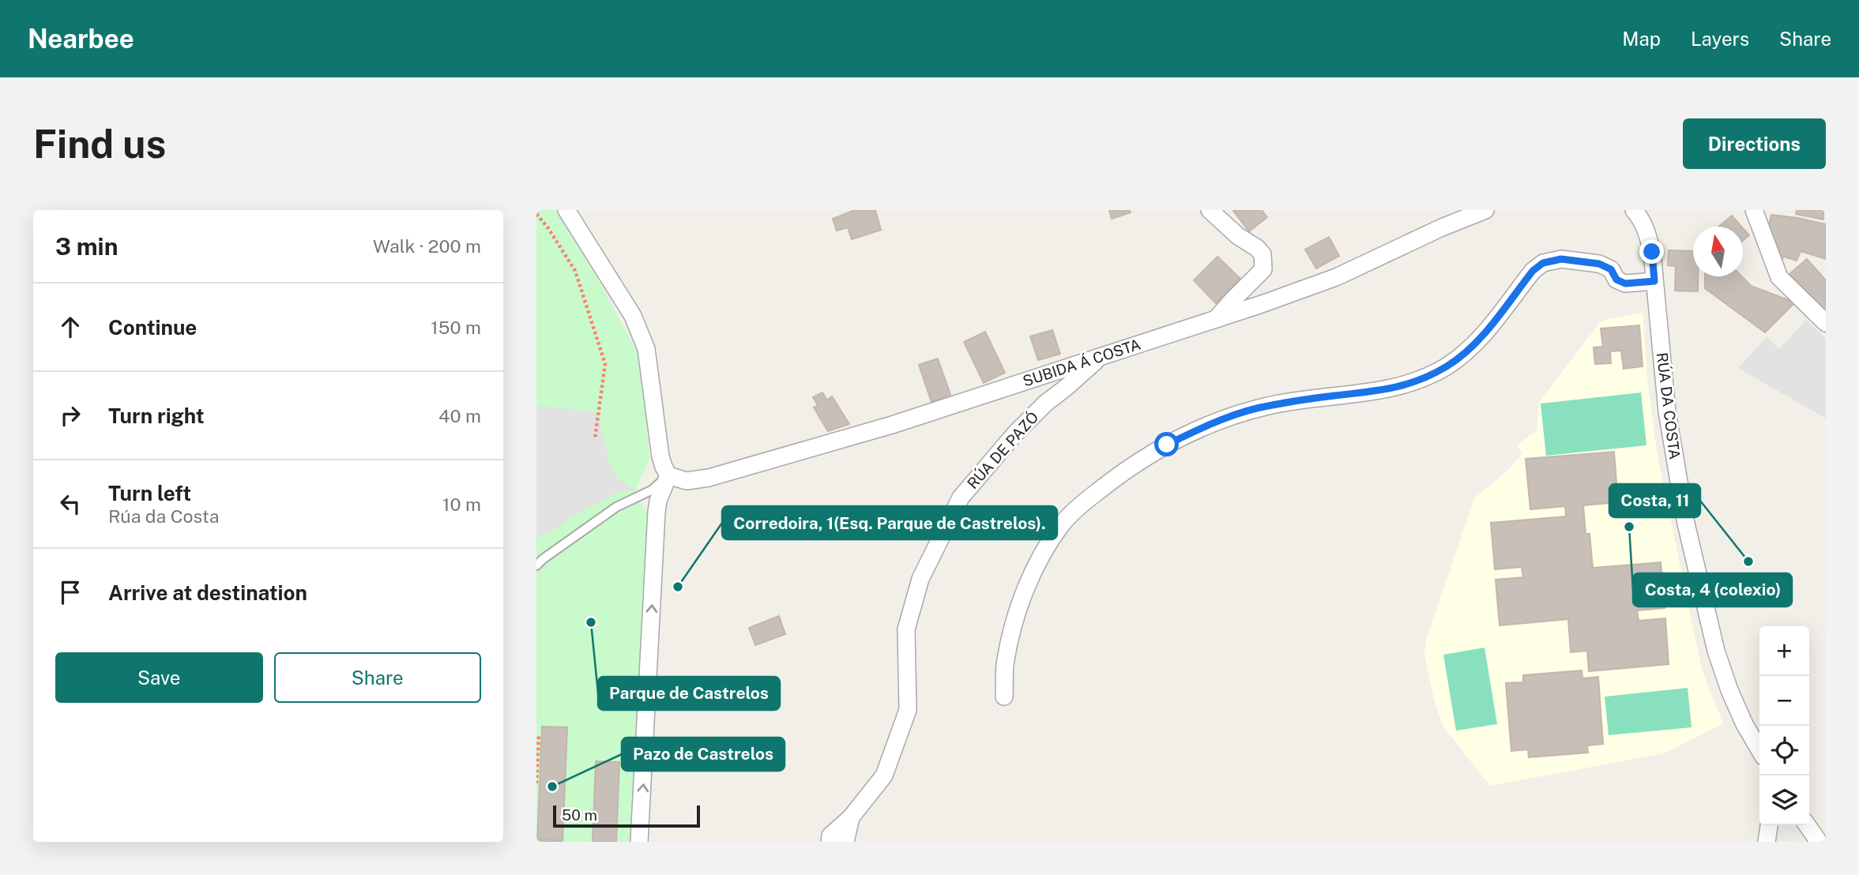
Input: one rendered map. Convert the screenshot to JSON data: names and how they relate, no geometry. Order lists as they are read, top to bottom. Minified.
{"streets":{"street":["SUBIDA Á COSTA","RÚA DA COSTA","RÚA DE PAZÓ"]},"crossings":[["SUBIDA Á COSTA","RÚA DE PAZÓ"]],"places":["Costa, 4 (colexio)","Costa, 11","Corredoira, 1(Esq. Parque de Castrelos).","Parque de Castrelos","Pazo de Castrelos"],"scale_bar":"50 m","north":"top","page":{"header":"Nearbee","nav":["Map","Layers","Share"],"buttons":["Directions",["Save","Share"]],"title":"Find us","heading":["3 min","Walk · 200 m"],"list":[["Continue","150 m"],["Turn right","40 m"],["Turn left","Rúa da Costa","10 m"],"Arrive at destination"],"map_buttons":["+","−"],"scale":"50 m"}}
